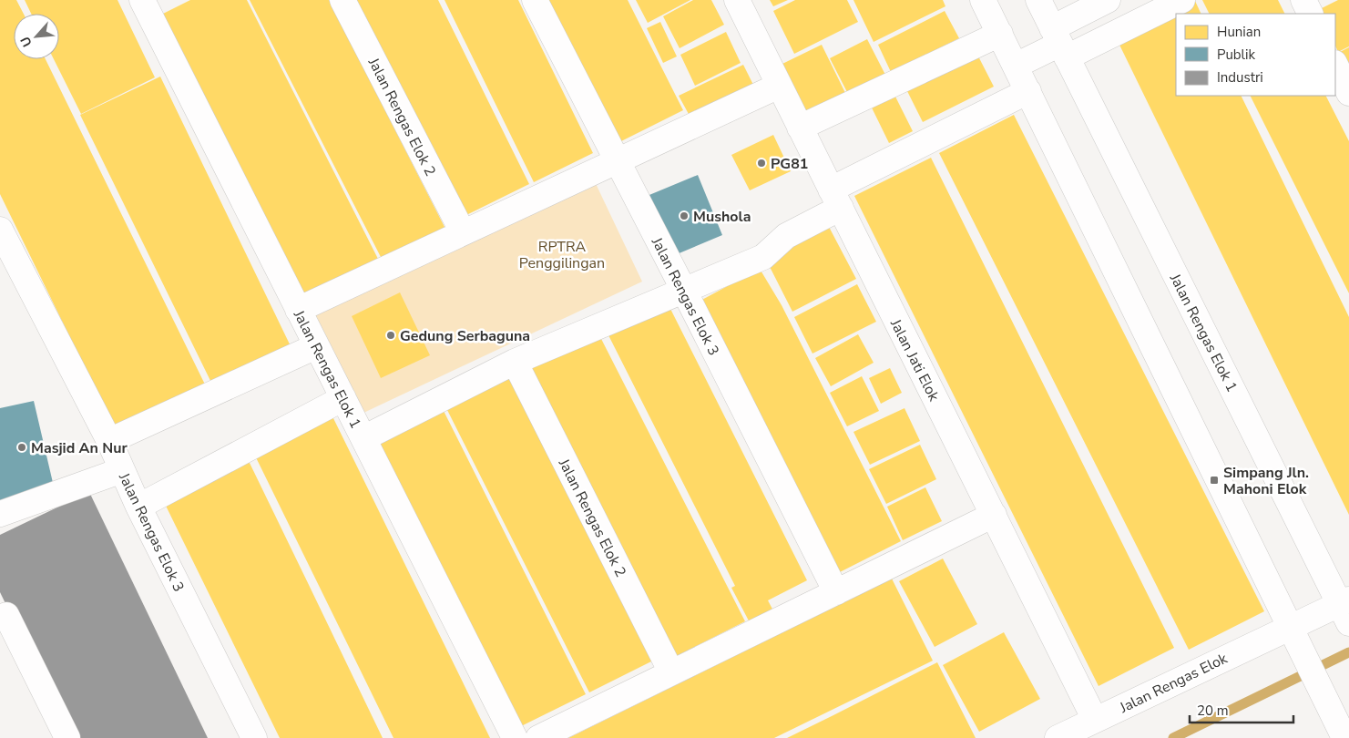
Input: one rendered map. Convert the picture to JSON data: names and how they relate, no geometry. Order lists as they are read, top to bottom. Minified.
{"streets":{"street":["Jalan Rengas Elok 2","Jalan Rengas Elok 3","Jalan Rengas Elok 1","Jalan Jati Elok","Jalan Rengas Elok"]},"crossings":[["Jalan Rengas Elok 1","Jalan Rengas Elok"],["Jalan Jati Elok","Jalan Rengas Elok"]],"parks":["RPTRA Penggilingan"],"places":{"other":["PG81","Mushola","Gedung Serbaguna","Masjid An Nur"],"transit":["Simpang Jln. Mahoni Elok"]},"legend":["Hunian","Publik","Industri"],"scale_bar":"20 m","north":"bottom left"}
